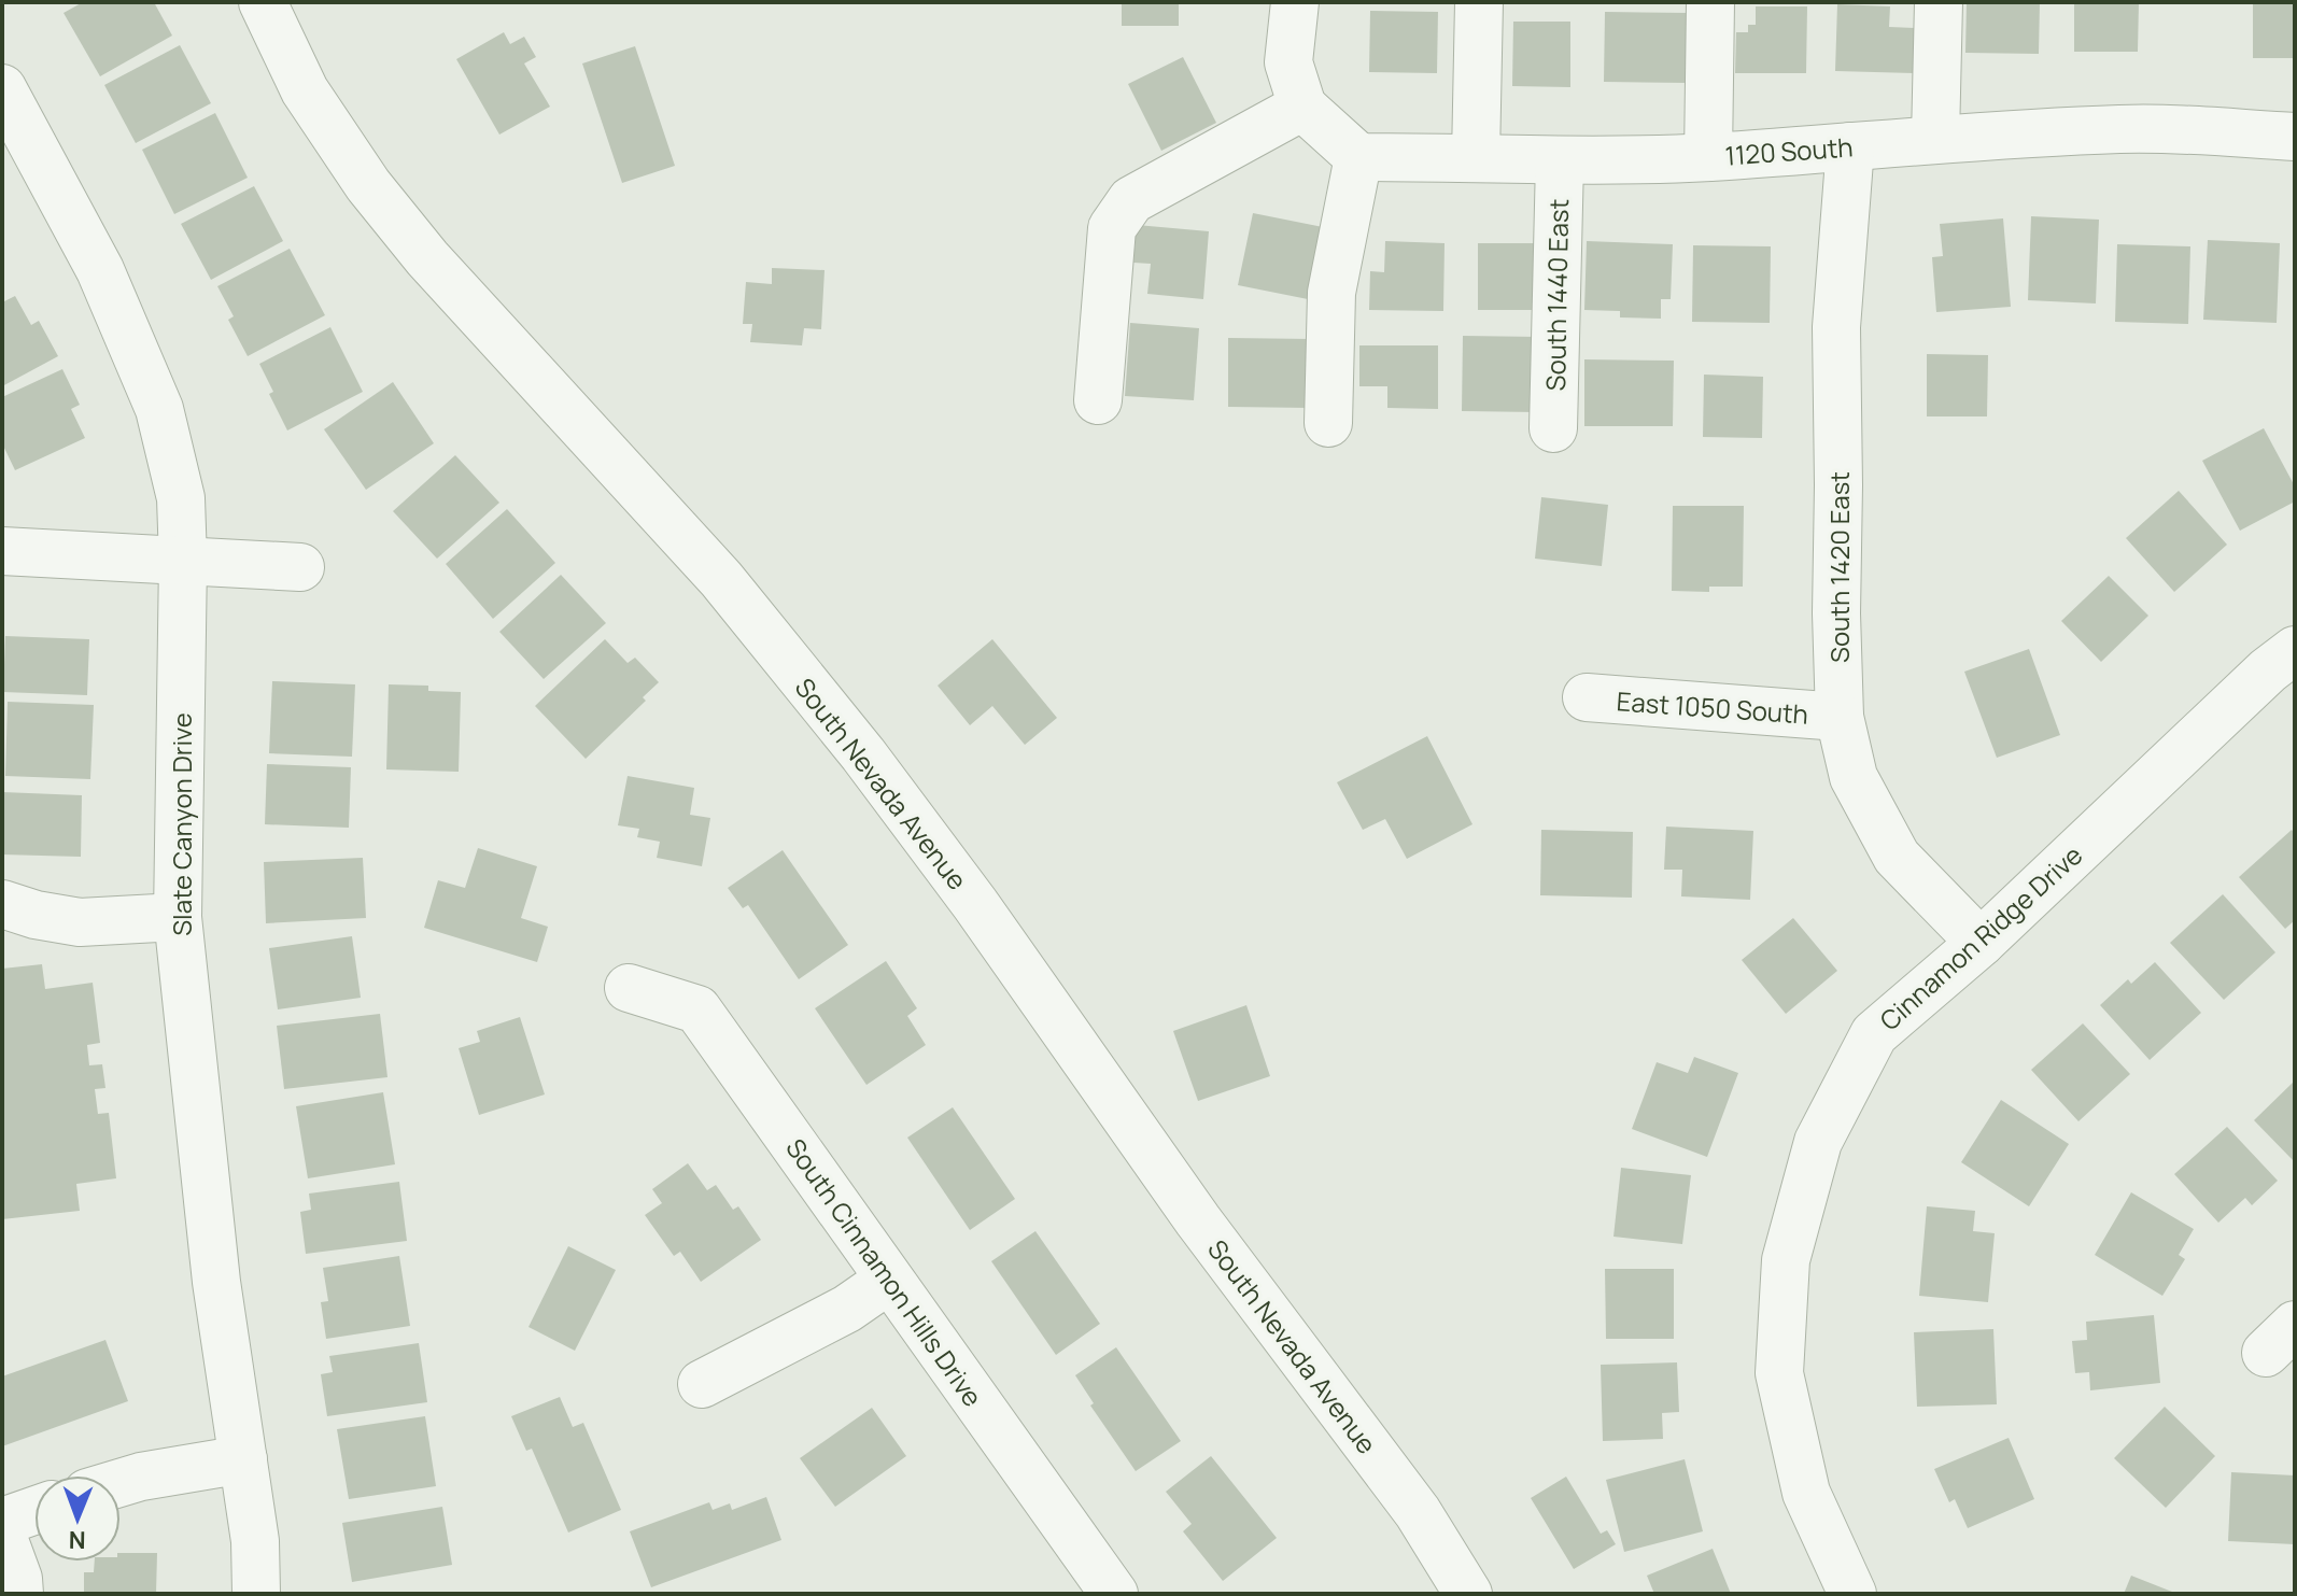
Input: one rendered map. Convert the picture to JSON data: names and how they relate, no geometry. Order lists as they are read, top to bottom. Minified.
{"streets":{"street":["1120 South","South 1440 East","South 1420 East","East 1050 South","South Nevada Avenue","Slate Canyon Drive","Cinnamon Ridge Drive","South Cinnamon Hills Drive"]},"crossings":[["1120 South","South 1440 East"],["1120 South","South 1420 East"],["South 1420 East","East 1050 South"],["South 1420 East","Cinnamon Ridge Drive"]],"north":"bottom"}
